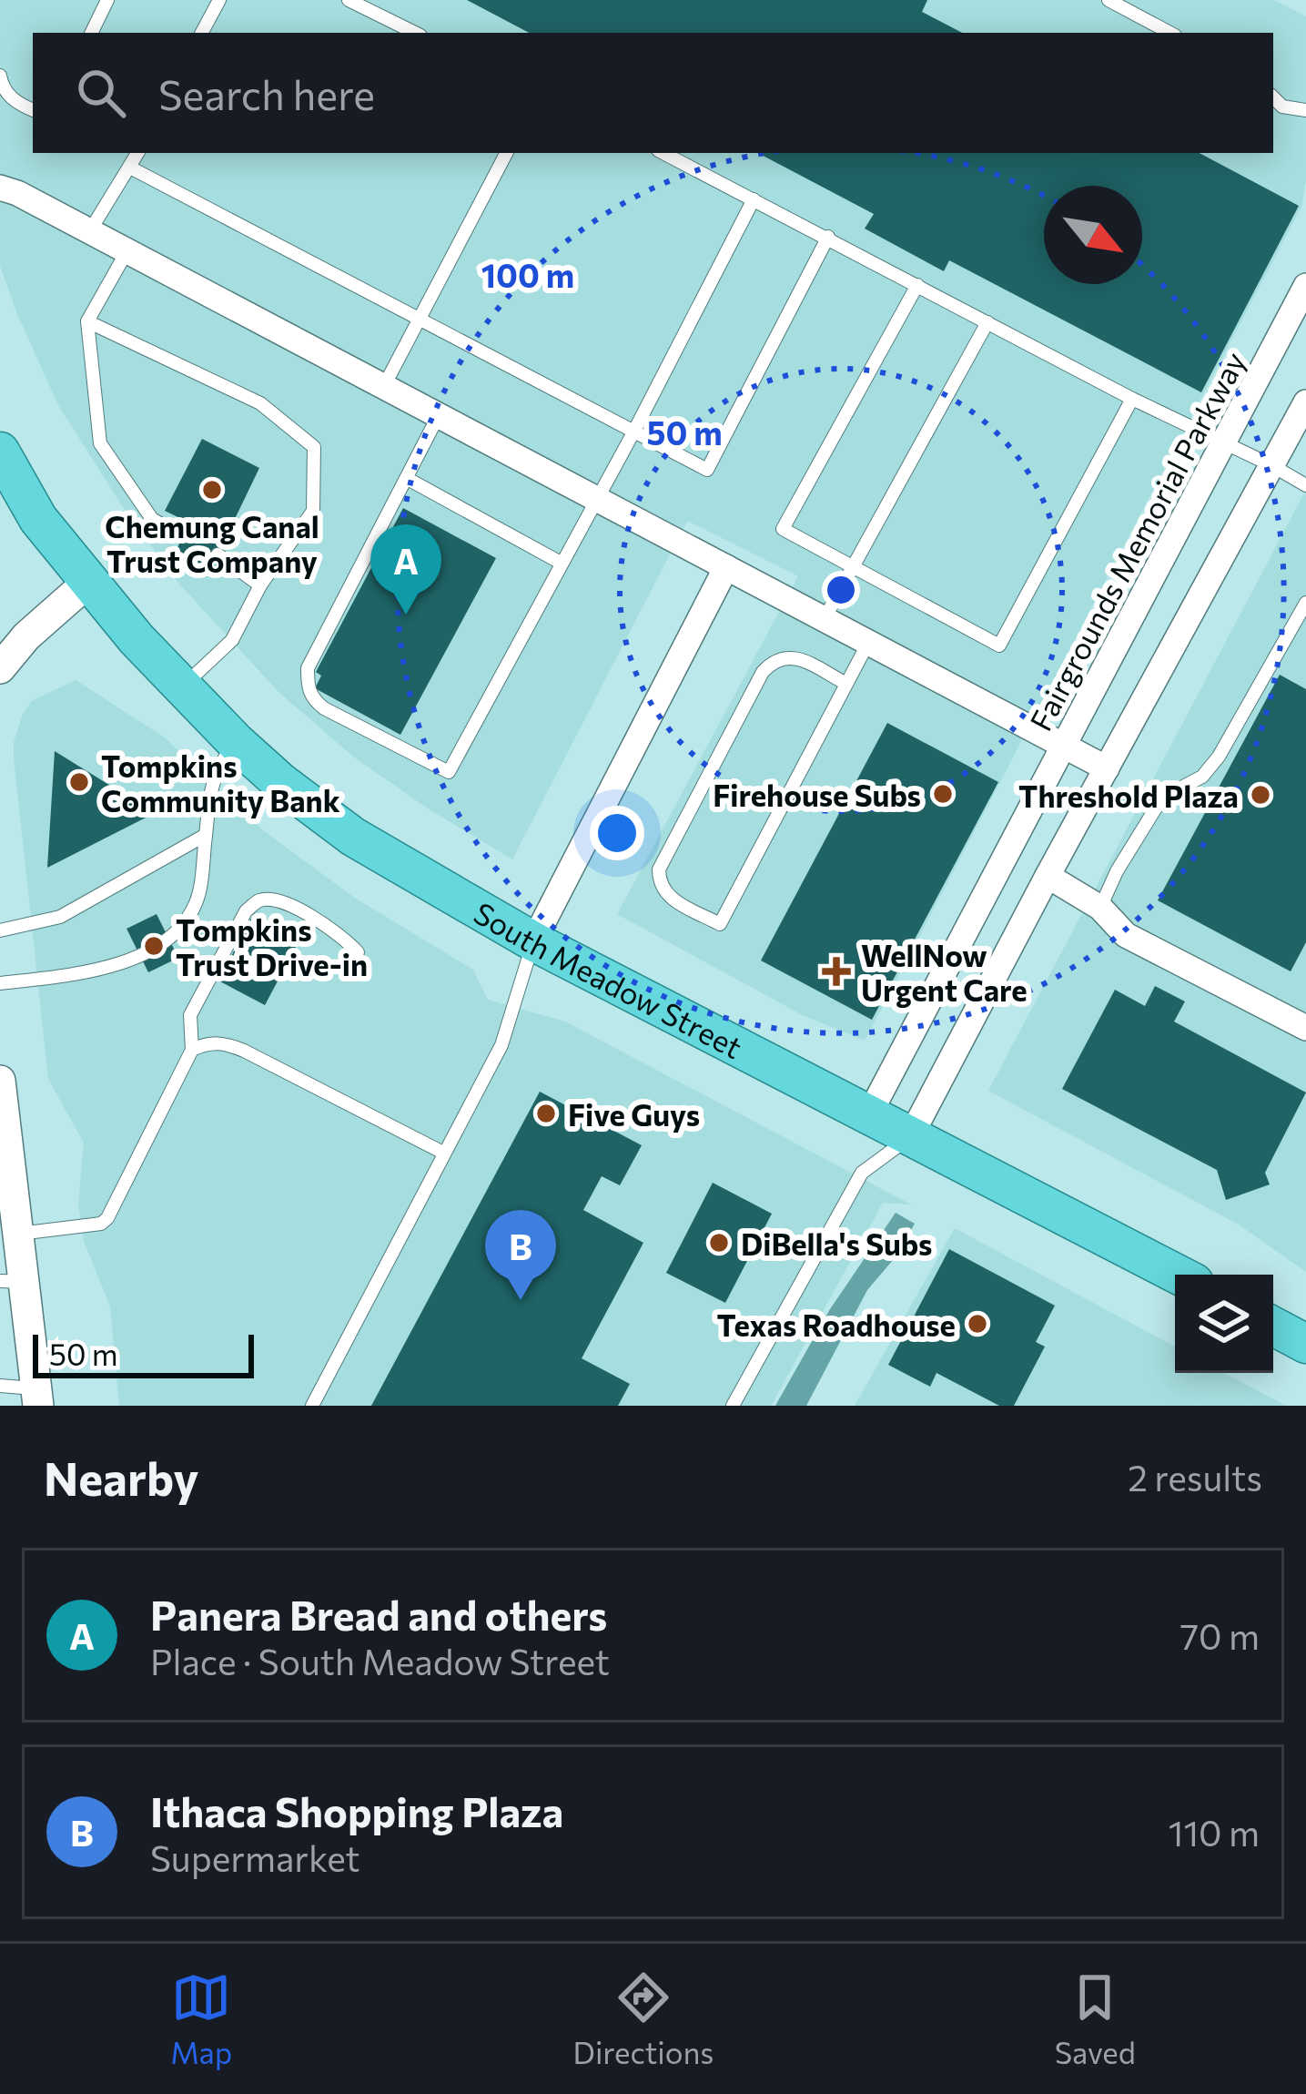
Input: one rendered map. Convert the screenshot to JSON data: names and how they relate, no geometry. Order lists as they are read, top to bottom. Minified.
{"streets":{"highway":["South Meadow Street"],"street":["Fairgrounds Memorial Parkway"]},"crossings":[["Fairgrounds Memorial Parkway","South Meadow Street"]],"places":{"other":["Chemung Canal Trust Company","Tompkins Community Bank","Firehouse Subs","Threshold Plaza","Tompkins Trust Drive-in","Five Guys","DiBella's Subs","Texas Roadhouse"],"health":["WellNow Urgent Care"]},"scale_bar":"50 m","north":"bottom right","page":{"search":"Search here","pins":["A","B"],"scale":"50 m","heading":["Nearby","2 results"],"list":[{"mark":"A","name":"Panera Bread and others","note":"Place · South Meadow Street","value":"70 m"},{"mark":"B","name":"Ithaca Shopping Plaza","note":"Supermarket","value":"110 m"}],"nav":["Map","Directions","Saved"]},"rings":["100 m","50 m"]}
